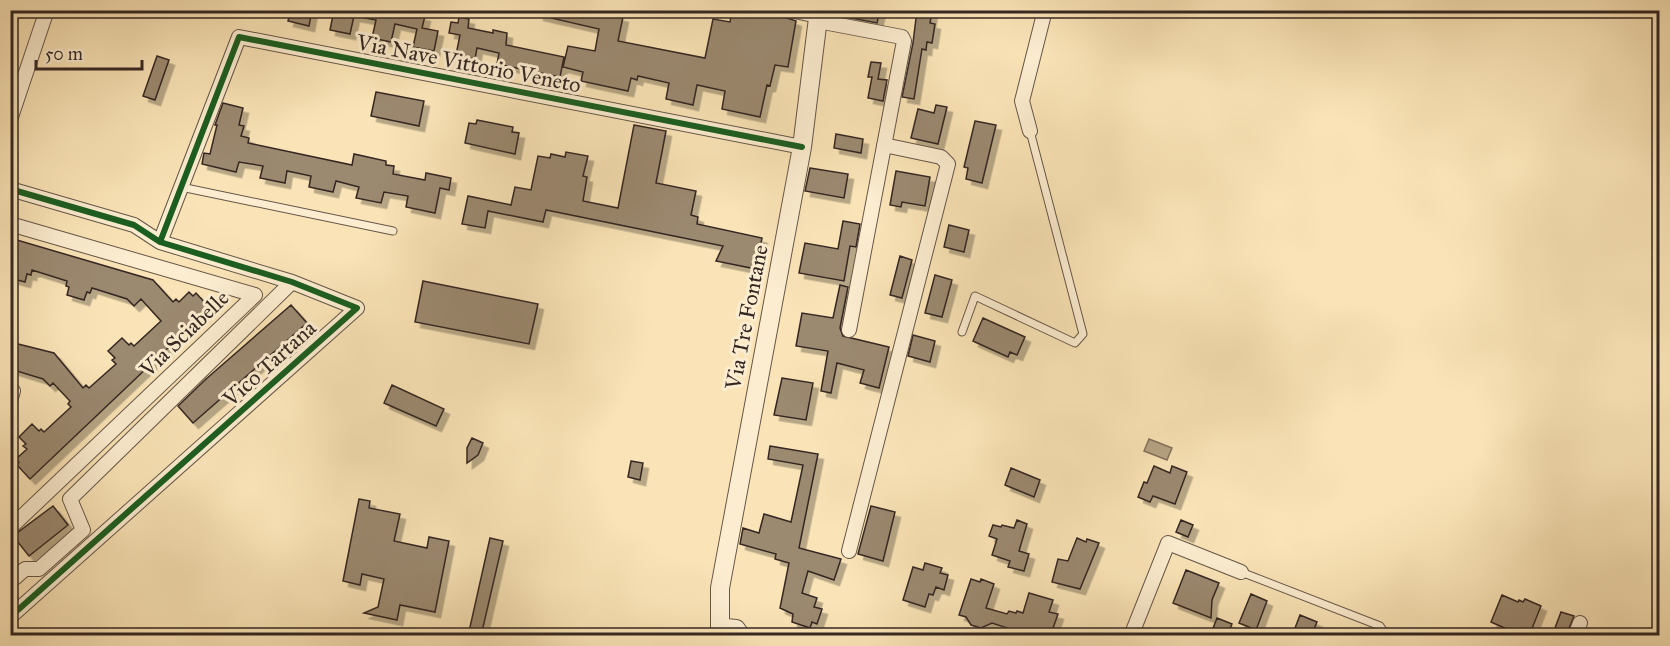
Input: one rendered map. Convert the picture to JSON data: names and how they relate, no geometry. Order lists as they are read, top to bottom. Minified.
{"streets":{"street":["Via Nave Vittorio Veneto","Via Tre Fontane","Via Sciabelle","Vico Tartana"]},"crossings":[["Via Nave Vittorio Veneto","Via Tre Fontane"],["Via Nave Vittorio Veneto","Vico Tartana"],["Via Sciabelle","Vico Tartana"]],"scale_bar":"50 m"}
